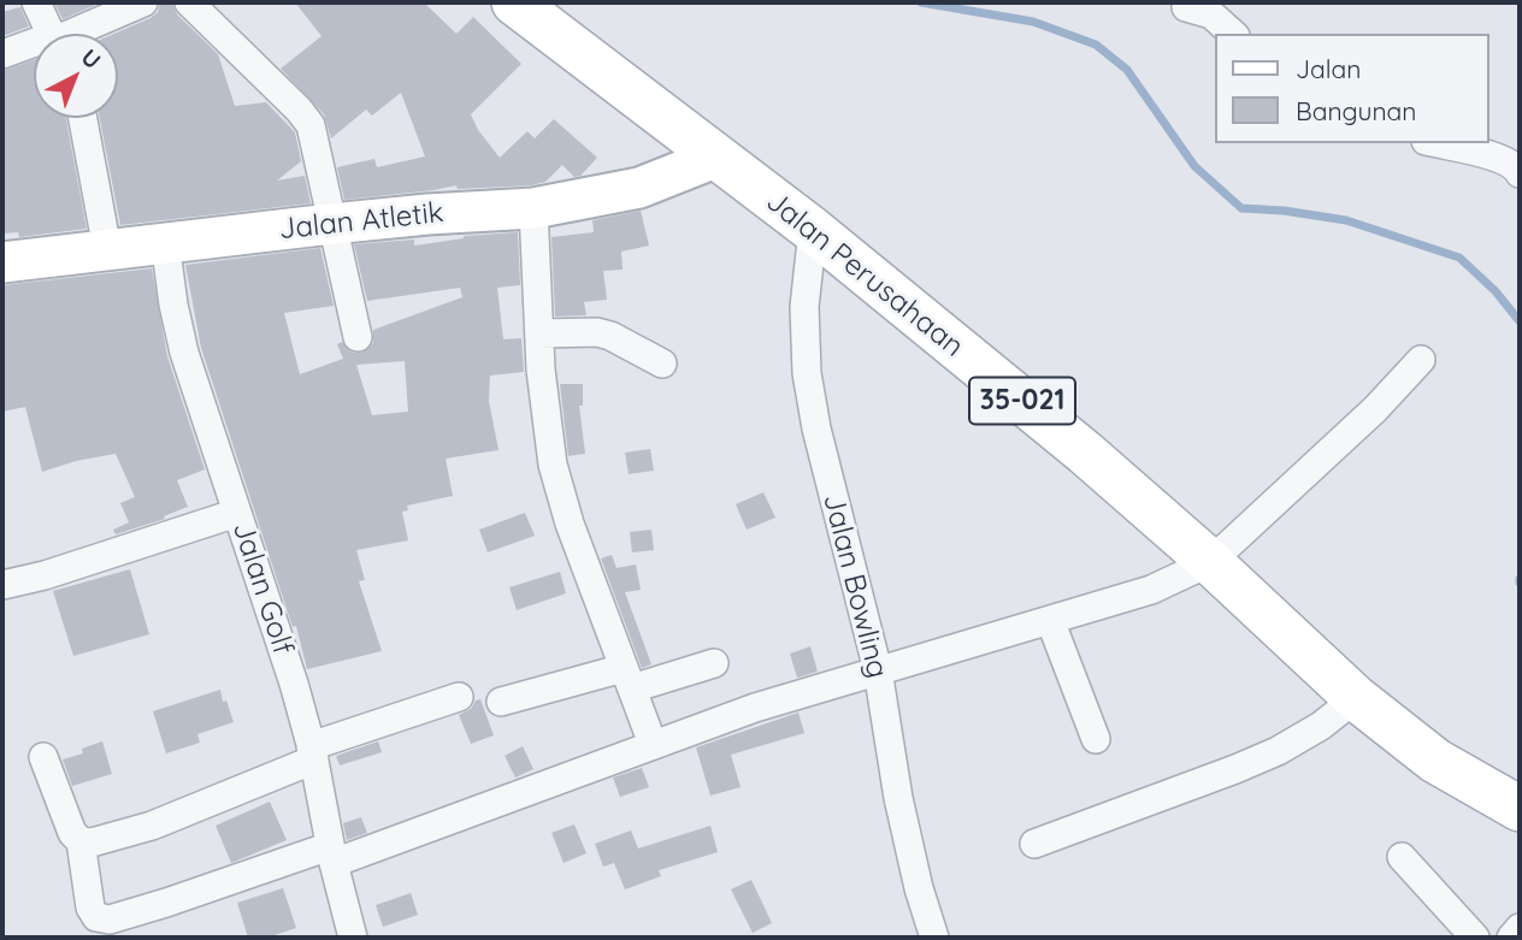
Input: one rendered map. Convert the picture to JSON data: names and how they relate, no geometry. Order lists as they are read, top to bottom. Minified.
{"streets":{"main road":["Jalan Perusahaan","35-021"],"street":["Jalan Atletik","Jalan Bowling","Jalan Golf"]},"crossings":[["Jalan Atletik","Jalan Perusahaan"],["Jalan Atletik","Jalan Golf"],["Jalan Perusahaan","Jalan Bowling"]],"legend":["Jalan","Bangunan"],"north":"top right"}
